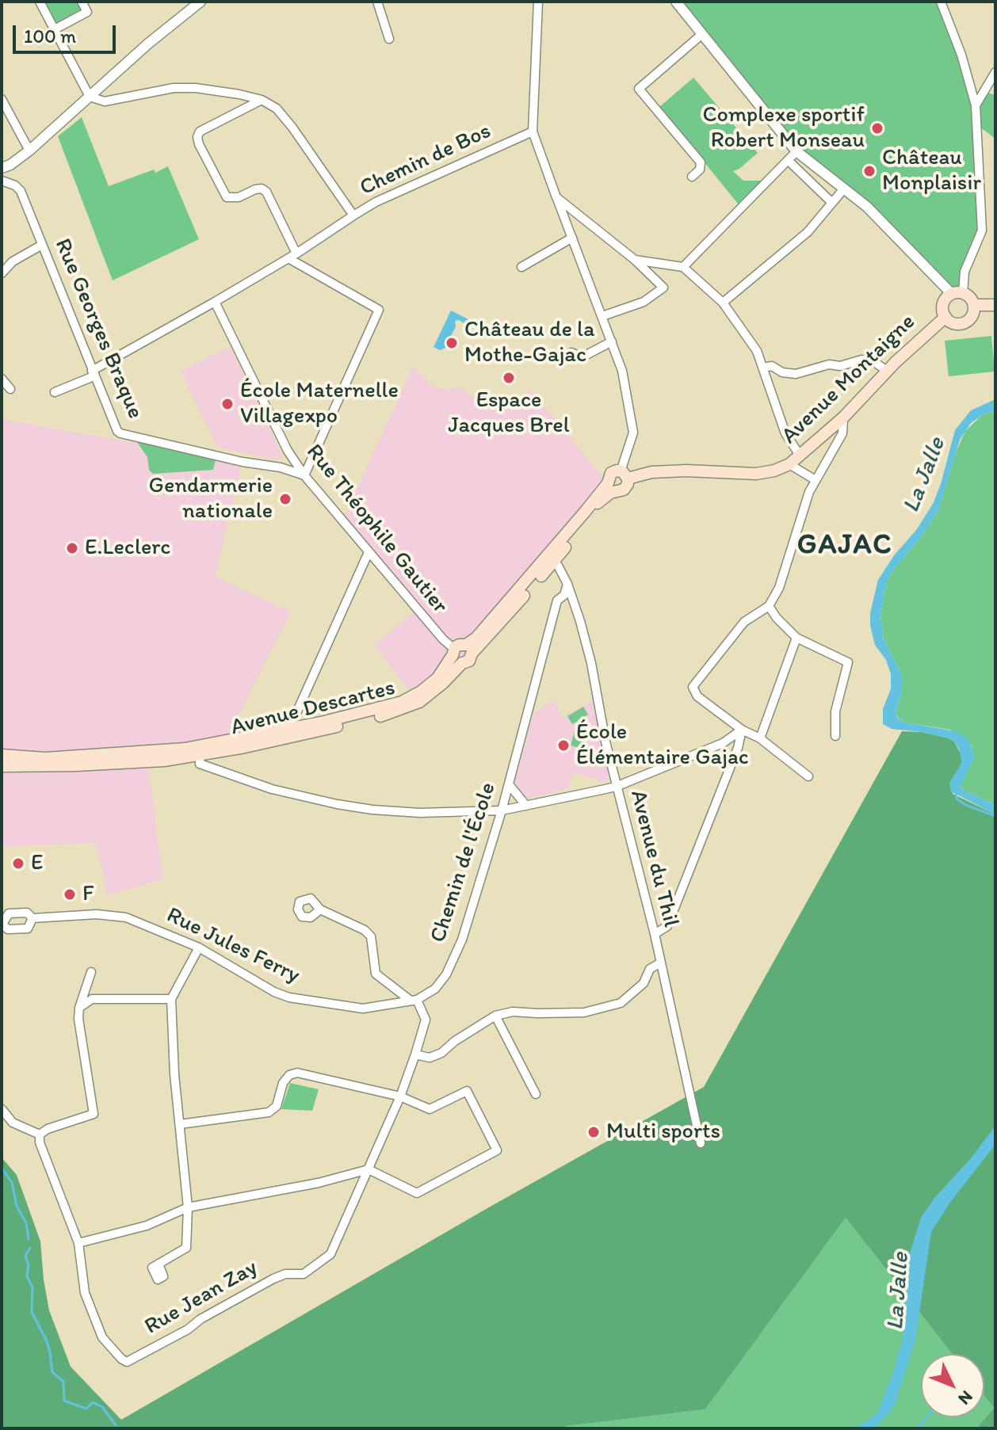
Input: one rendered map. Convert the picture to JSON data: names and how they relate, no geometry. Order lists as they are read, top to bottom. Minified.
{"streets":{"main road":["Avenue Montaigne","Avenue Descartes"],"street":["Chemin de Bos","Rue Georges Braque","Rue Théophile Gautier","Avenue du Thil","Chemin de l'École","Rue Jules Ferry","Rue Jean Zay"]},"crossings":[["Rue Georges Braque","Rue Théophile Gautier"],["Rue Théophile Gautier","Avenue Descartes"],["Avenue du Thil","Chemin de l'École"],["Chemin de l'École","Rue Jules Ferry"]],"districts":["GAJAC"],"water":["La Jalle"],"places":["Complexe sportif Robert Monseau","Château Monplaisir","Château de la Mothe-Gajac","Espace Jacques Brel","École Maternelle Villagexpo","Gendarmerie nationale","E.Leclerc","École Élémentaire Gajac","E","F","Multi sports"],"scale_bar":"100 m","north":"bottom right"}
